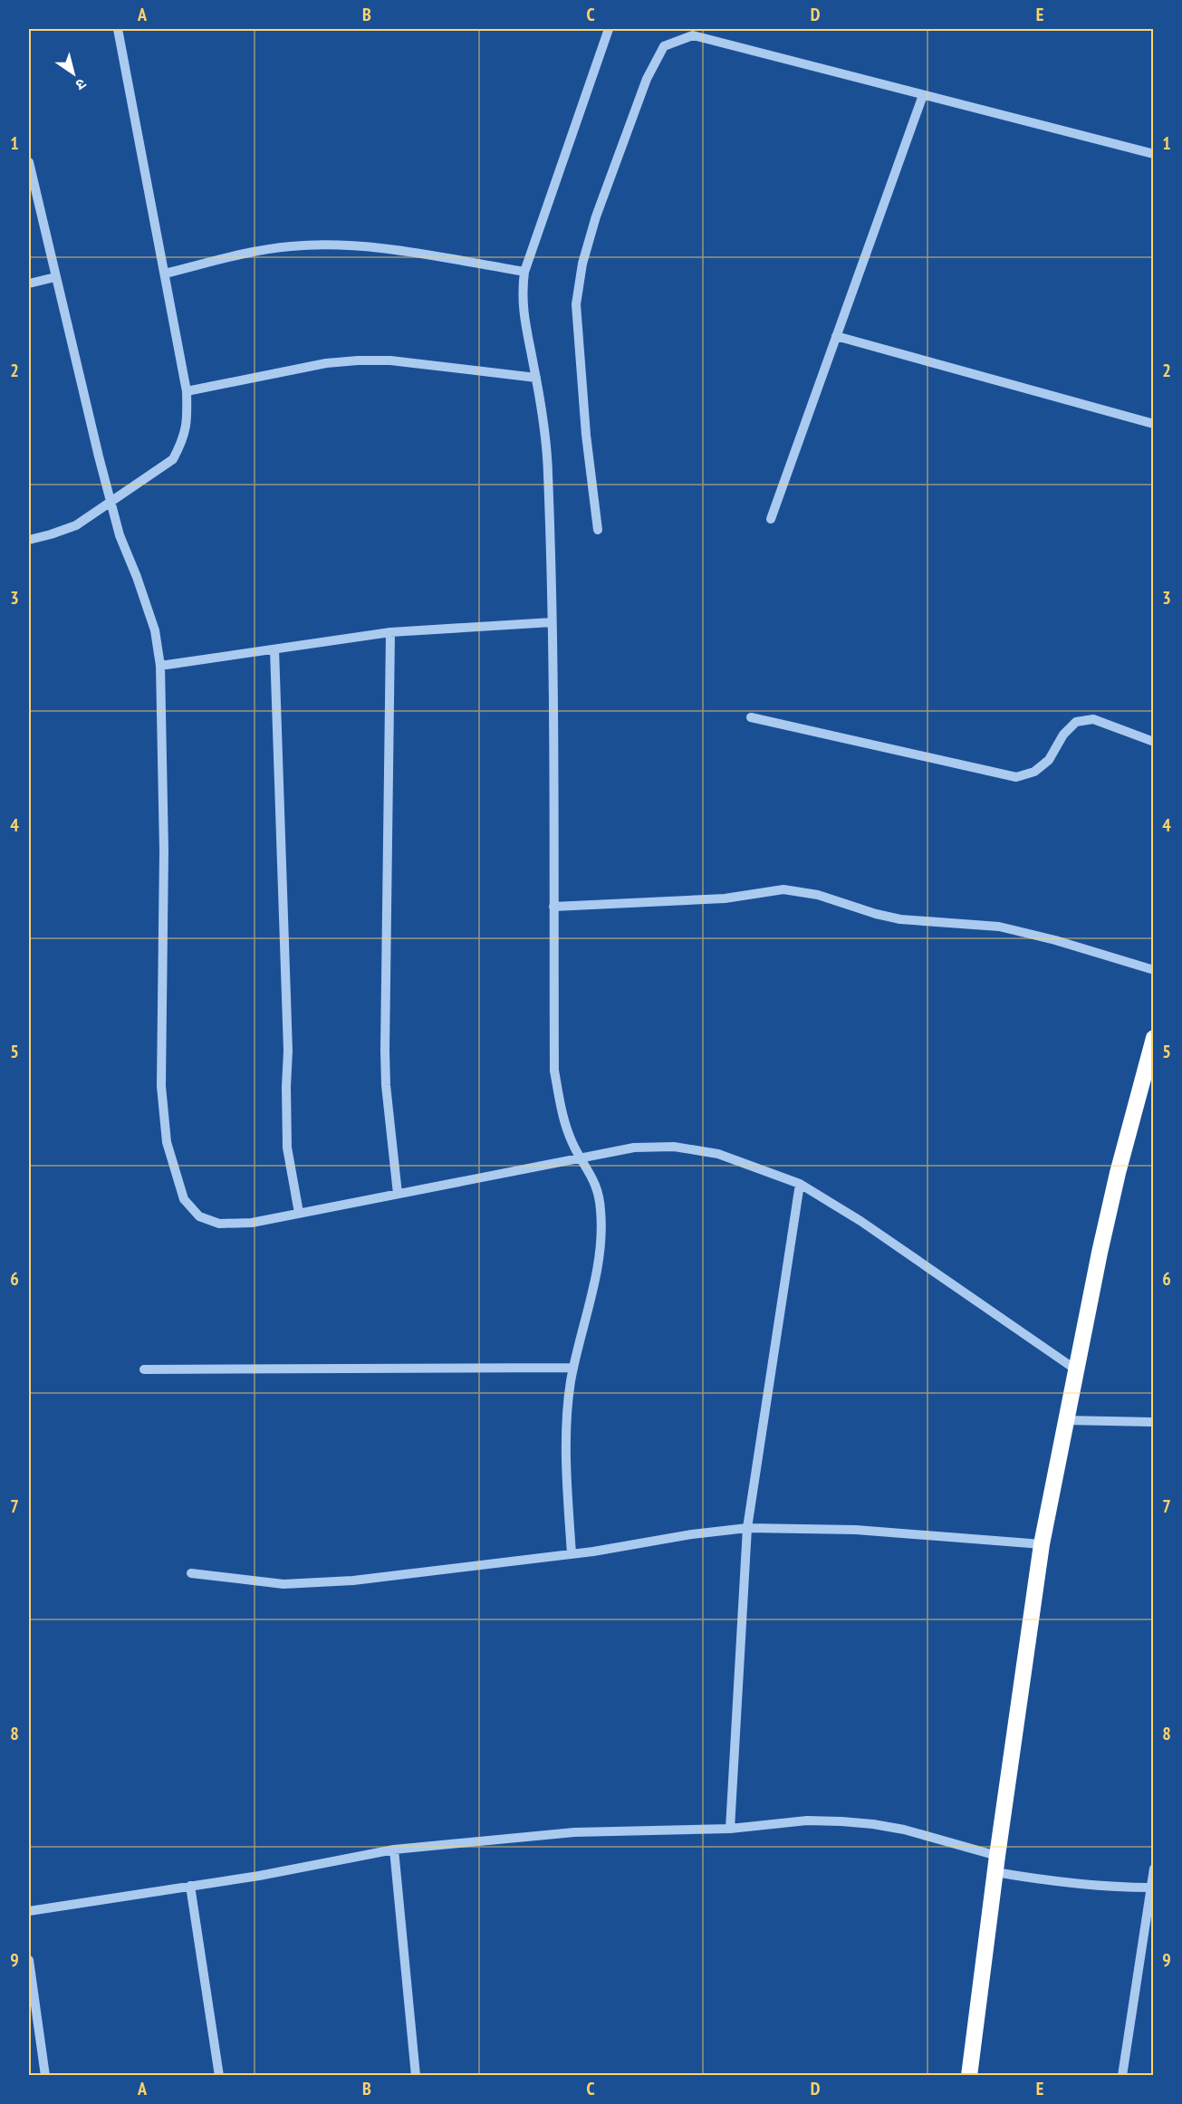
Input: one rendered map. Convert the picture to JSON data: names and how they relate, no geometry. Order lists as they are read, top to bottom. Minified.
{"north":"bottom right","grid":{"columns":["A","B","C","D","E"],"rows":["1","2","3","4","5","6","7","8","9"]}}
